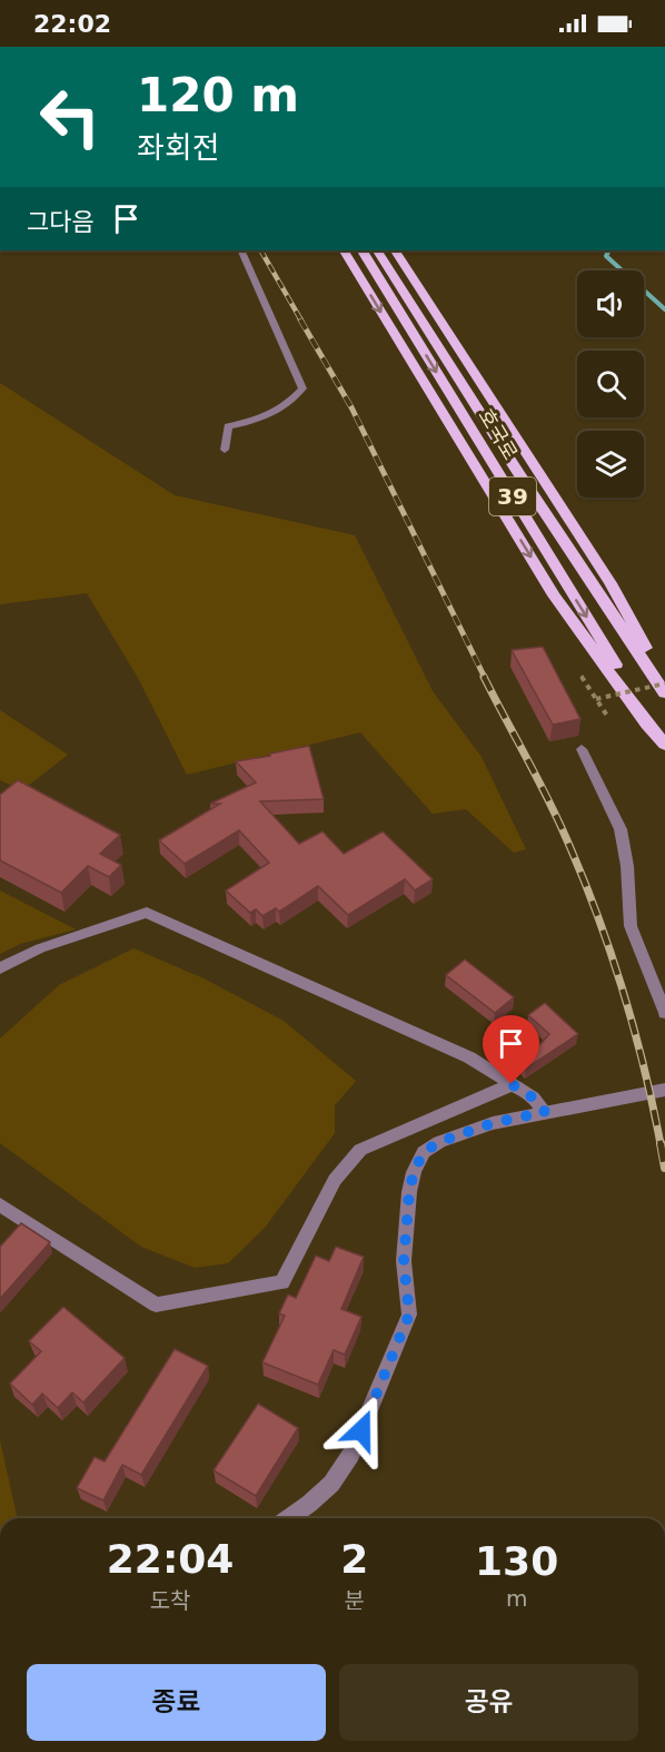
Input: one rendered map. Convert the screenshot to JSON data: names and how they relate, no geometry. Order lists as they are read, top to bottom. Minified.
{"streets":{"main road":["호국로","39"]},"page":{"status":"22:02","turn":["120 m","좌회전"],"then":"그다음","eta":["22:04","도착","2","분","130","m"],"buttons":["종료","공유"]}}
